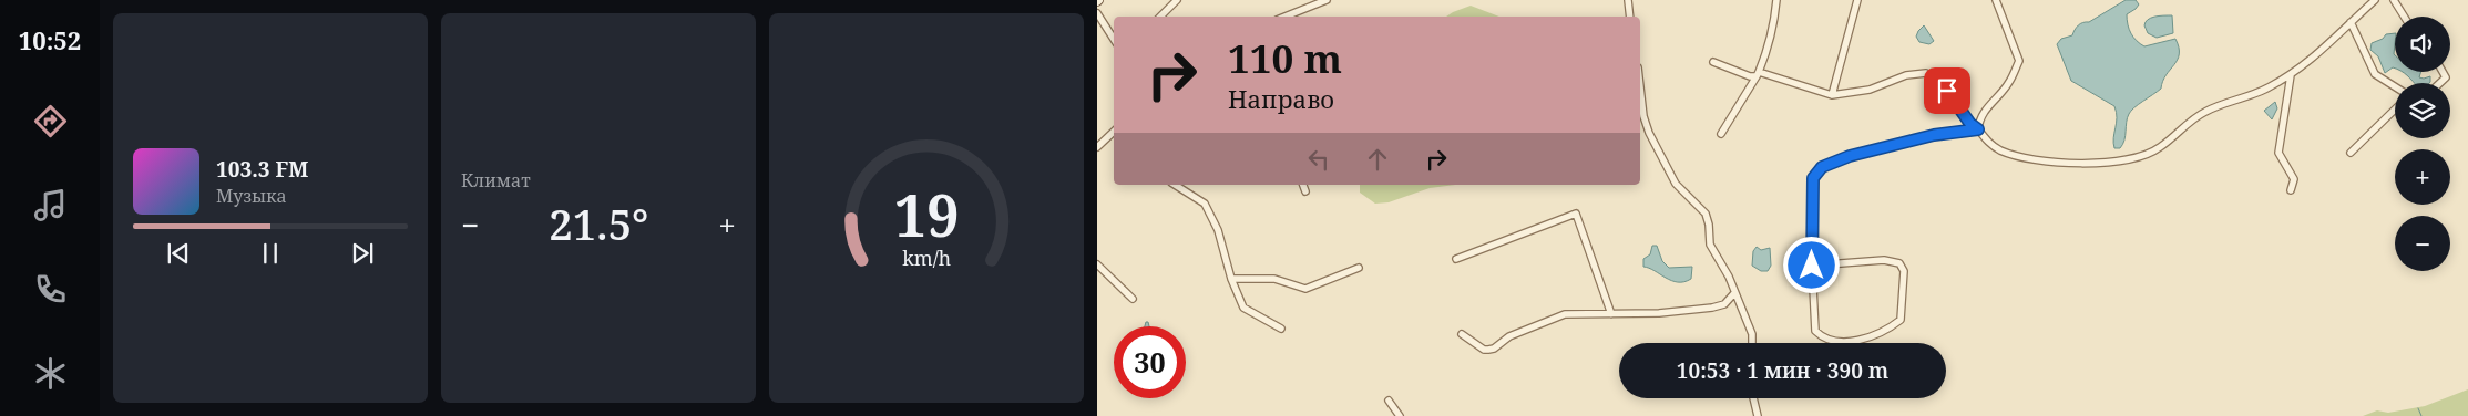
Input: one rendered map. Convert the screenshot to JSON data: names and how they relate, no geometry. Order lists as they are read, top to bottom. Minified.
{"page":{"tabs":"10:52","tile":"Климат","map_buttons":["+","−"],"turn":["110 m","Направо"],"song":["103.3 FM","Музыка"],"heat":["−","21.5°","+"],"limit":"30","trip":"10:53 · 1 мин · 390 m","gauge":["19","km/h"]}}
